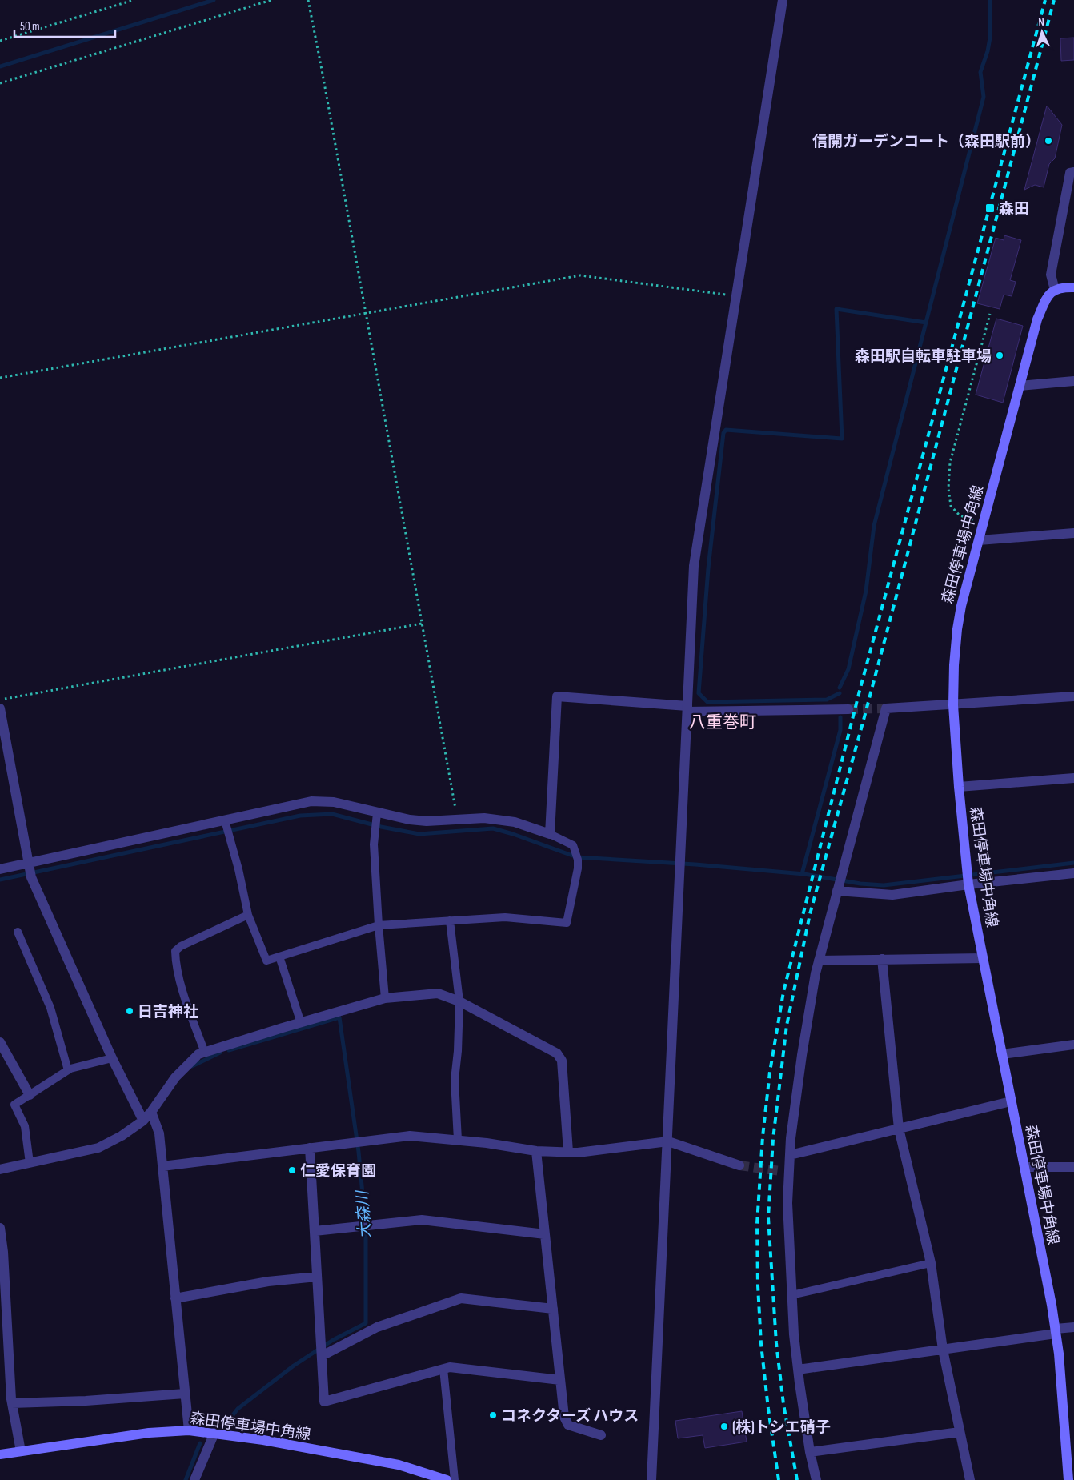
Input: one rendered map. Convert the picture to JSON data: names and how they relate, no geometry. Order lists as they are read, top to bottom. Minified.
{"streets":{"main road":["森田停車場中角線"]},"districts":["八重巻町"],"water":["大森川"],"places":{"other":["信開ガーデンコート（森田駅前）","森田駅自転車駐車場","日吉神社","仁愛保育園","コネクターズ ハウス","(株)トシエ硝子"],"transit":["森田"]},"scale_bar":"50 m","north":"top"}
